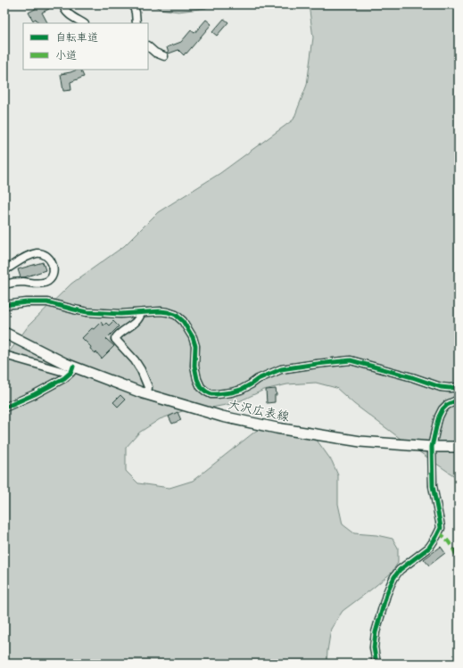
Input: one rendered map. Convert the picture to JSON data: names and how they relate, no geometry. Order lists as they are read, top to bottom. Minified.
{"streets":{"main road":["大沢広表線"]},"legend":["自転車道","小道"]}
